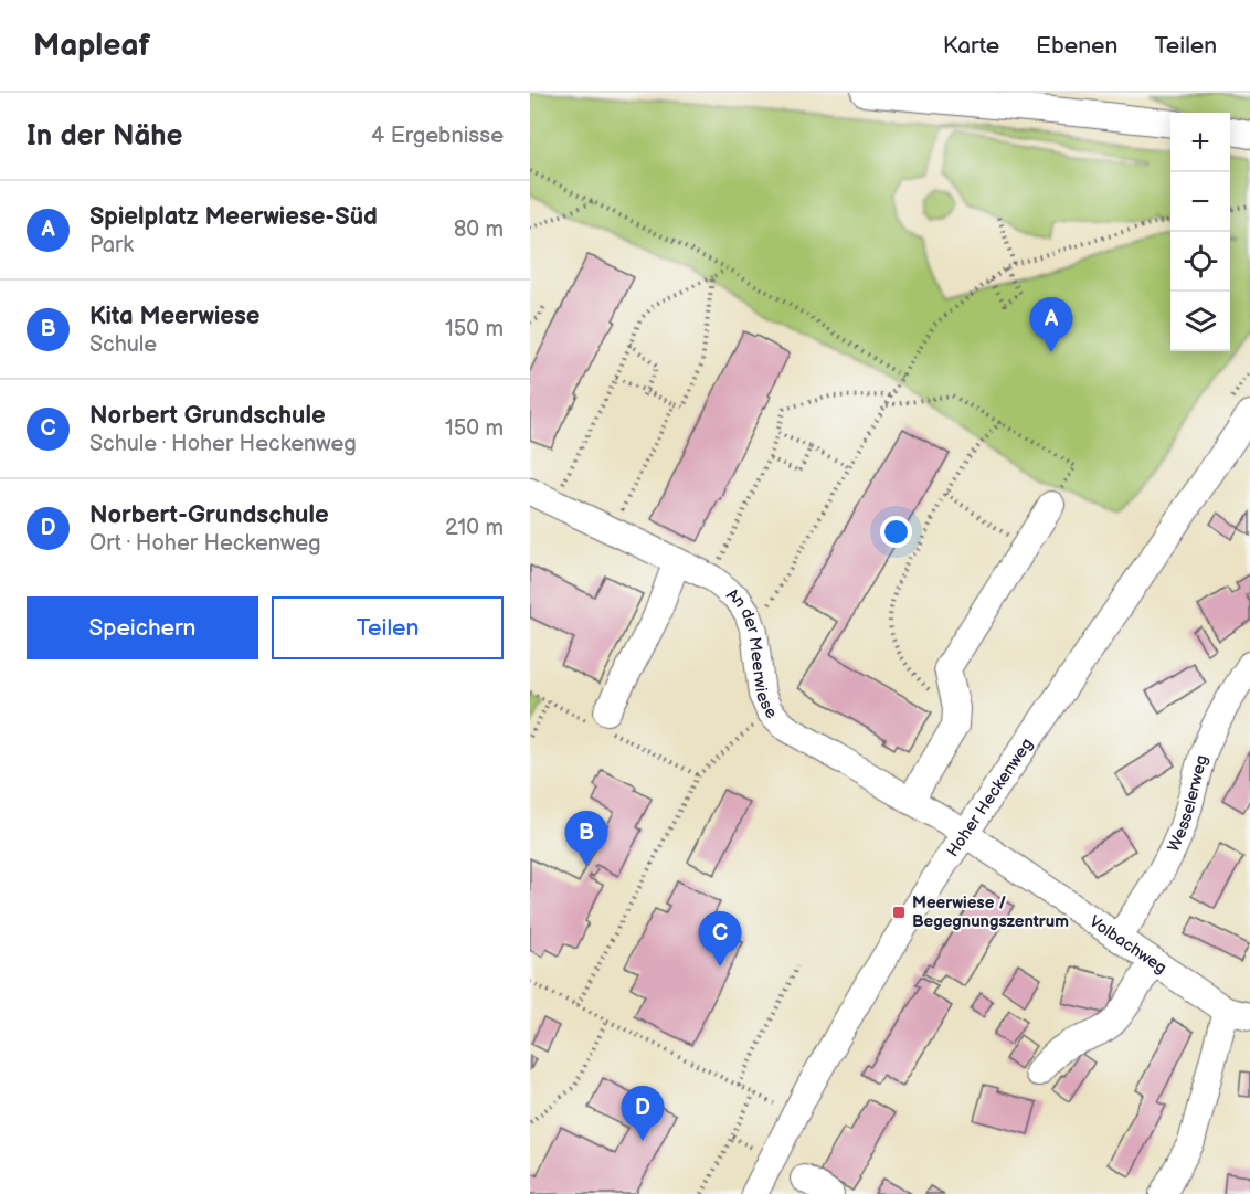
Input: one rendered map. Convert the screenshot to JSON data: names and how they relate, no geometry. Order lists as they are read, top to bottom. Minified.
{"streets":{"street":["An der Meerwiese","Hoher Heckenweg","Wesselerweg","Volbachweg"]},"crossings":[["An der Meerwiese","Hoher Heckenweg"],["An der Meerwiese","Volbachweg"],["Hoher Heckenweg","Volbachweg"],["Wesselerweg","Volbachweg"]],"places":{"transit":["Meerwiese / Begegnungszentrum"]},"page":{"header":"Mapleaf","nav":["Karte","Ebenen","Teilen"],"heading":["In der Nähe","4 Ergebnisse"],"map_buttons":["+","−"],"list":[{"mark":"A","name":"Spielplatz Meerwiese-Süd","note":"Park","value":"80 m"},{"mark":"B","name":"Kita Meerwiese","note":"Schule","value":"150 m"},{"mark":"C","name":"Norbert Grundschule","note":"Schule · Hoher Heckenweg","value":"150 m"},{"mark":"D","name":"Norbert-Grundschule","note":"Ort · Hoher Heckenweg","value":"210 m"}],"pins":["A","B","C","D"],"buttons":["Speichern","Teilen"]}}
